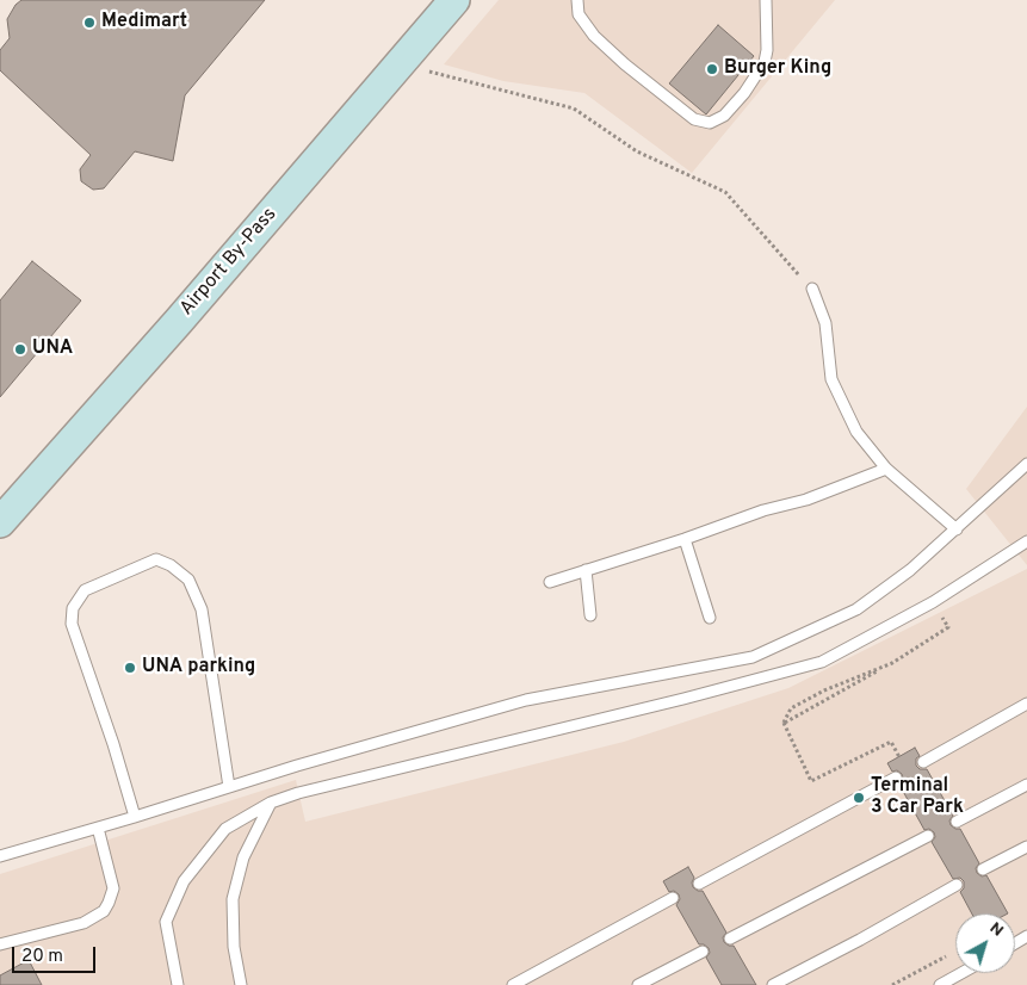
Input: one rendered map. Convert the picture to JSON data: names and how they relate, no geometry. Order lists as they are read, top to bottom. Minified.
{"streets":{"main road":["Airport By-Pass"]},"places":["Medimart","Burger King","UNA","UNA parking","Terminal 3 Car Park"],"scale_bar":"20 m","north":"top right"}
